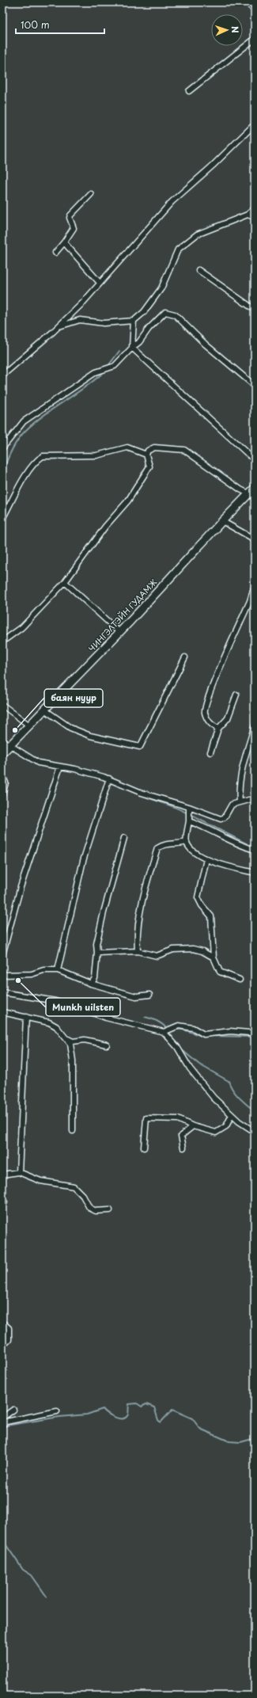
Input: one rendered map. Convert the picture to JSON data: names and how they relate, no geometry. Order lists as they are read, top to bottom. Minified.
{"streets":{"main road":["ЧИНГЭЛТЭЙН ГУДАМЖ"]},"places":["баян нуур","Munkh uilsten"],"scale_bar":"100 m","north":"right"}
